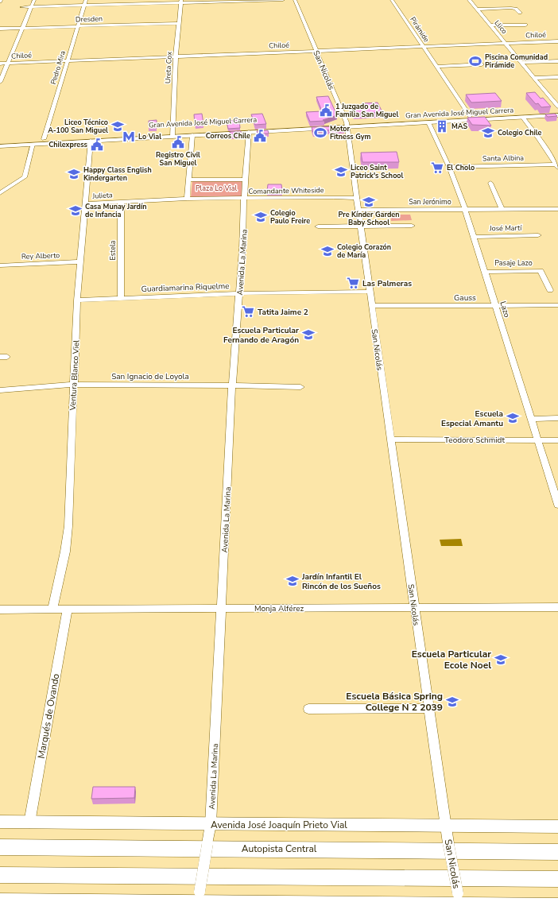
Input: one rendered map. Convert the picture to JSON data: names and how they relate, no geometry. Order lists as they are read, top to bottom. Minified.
{"streets":{"highway":["Autopista Central"],"main road":["Gran Avenida José Miguel Carrera","Avenida José Joaquín Prieto Vial"],"street":["Dresden","Llico","Pirámide","Chiloé","Pedro Mira","Ureta Cox","San Nicolás","Santa Albina","Comandante Whiteside","Julieta","San Jerónimo","José Martí","Estela","Rey Alberto","Avenida La Marina","Pasaje Lazo","Guardiamarina Riquelme","Gauss","Lazo","Ventura Blanco Viel","San Ignacio de Loyola","Teodoro Schmidt","Monja Alférez","Marqués de Ovando"]},"crossings":[["Dresden","Pedro Mira"],["Dresden","Ureta Cox"],["Llico","Chiloé"],["Pirámide","Chiloé"],["Pirámide","Gran Avenida José Miguel Carrera"],["Chiloé","Pedro Mira"],["Chiloé","Ureta Cox"],["Chiloé","San Nicolás"],["Pedro Mira","Gran Avenida José Miguel Carrera"],["Ureta Cox","Gran Avenida José Miguel Carrera"],["San Nicolás","Gran Avenida José Miguel Carrera"],["San Nicolás","Comandante Whiteside"],["San Nicolás","San Jerónimo"],["San Nicolás","Guardiamarina Riquelme"],["San Nicolás","Gauss"],["San Nicolás","Teodoro Schmidt"],["San Nicolás","Monja Alférez"],["San Nicolás","Avenida José Joaquín Prieto Vial"],["Gran Avenida José Miguel Carrera","Avenida La Marina"],["Gran Avenida José Miguel Carrera","Lazo"],["Gran Avenida José Miguel Carrera","Ventura Blanco Viel"],["Santa Albina","Lazo"],["Comandante Whiteside","Julieta"],["Comandante Whiteside","Estela"],["Comandante Whiteside","Avenida La Marina"],["Julieta","Estela"],["Julieta","Ventura Blanco Viel"],["San Jerónimo","Lazo"],["José Martí","Lazo"],["Estela","Guardiamarina Riquelme"],["Rey Alberto","Ventura Blanco Viel"],["Avenida La Marina","Guardiamarina Riquelme"],["Avenida La Marina","San Ignacio de Loyola"],["Avenida La Marina","Monja Alférez"],["Avenida La Marina","Avenida José Joaquín Prieto Vial"],["Pasaje Lazo","Lazo"],["Guardiamarina Riquelme","Ventura Blanco Viel"],["Gauss","Lazo"],["Lazo","Teodoro Schmidt"],["Ventura Blanco Viel","San Ignacio de Loyola"],["Ventura Blanco Viel","Monja Alférez"],["Monja Alférez","Marqués de Ovando"],["Marqués de Ovando","Avenida José Joaquín Prieto Vial"]],"parks":["Plaza Lo Vial"],"places":{"sports":["Piscina Comunidad Pirámide","Motor Fitness Gym"],"public building":["1 Juzgado de Familia San Miguel","Correos Chile","Registro Civil San Miguel","Chilexpress"],"school or university":["Liceo Técnico A-100 San Miguel","Colegio Chile","Liceo Saint Patrick's School","Happy Class English Kindergarten","Pre Kínder Garden Baby School","Casa Munay Jardín de Infancia","Colegio Paulo Freire","Colegio Corazón de María","Escuela Particular Fernando de Aragón","Escuela Especial Amantu","Jardín Infantil El Rincón de los Sueños","Escuela Particular Ecole Noel","Escuela Básica Spring College N 2 2039"],"building":["MAS"],"metro station":["Lo Vial"],"supermarket":["El Cholo","Las Palmeras","Tatita Jaime 2"]}}
